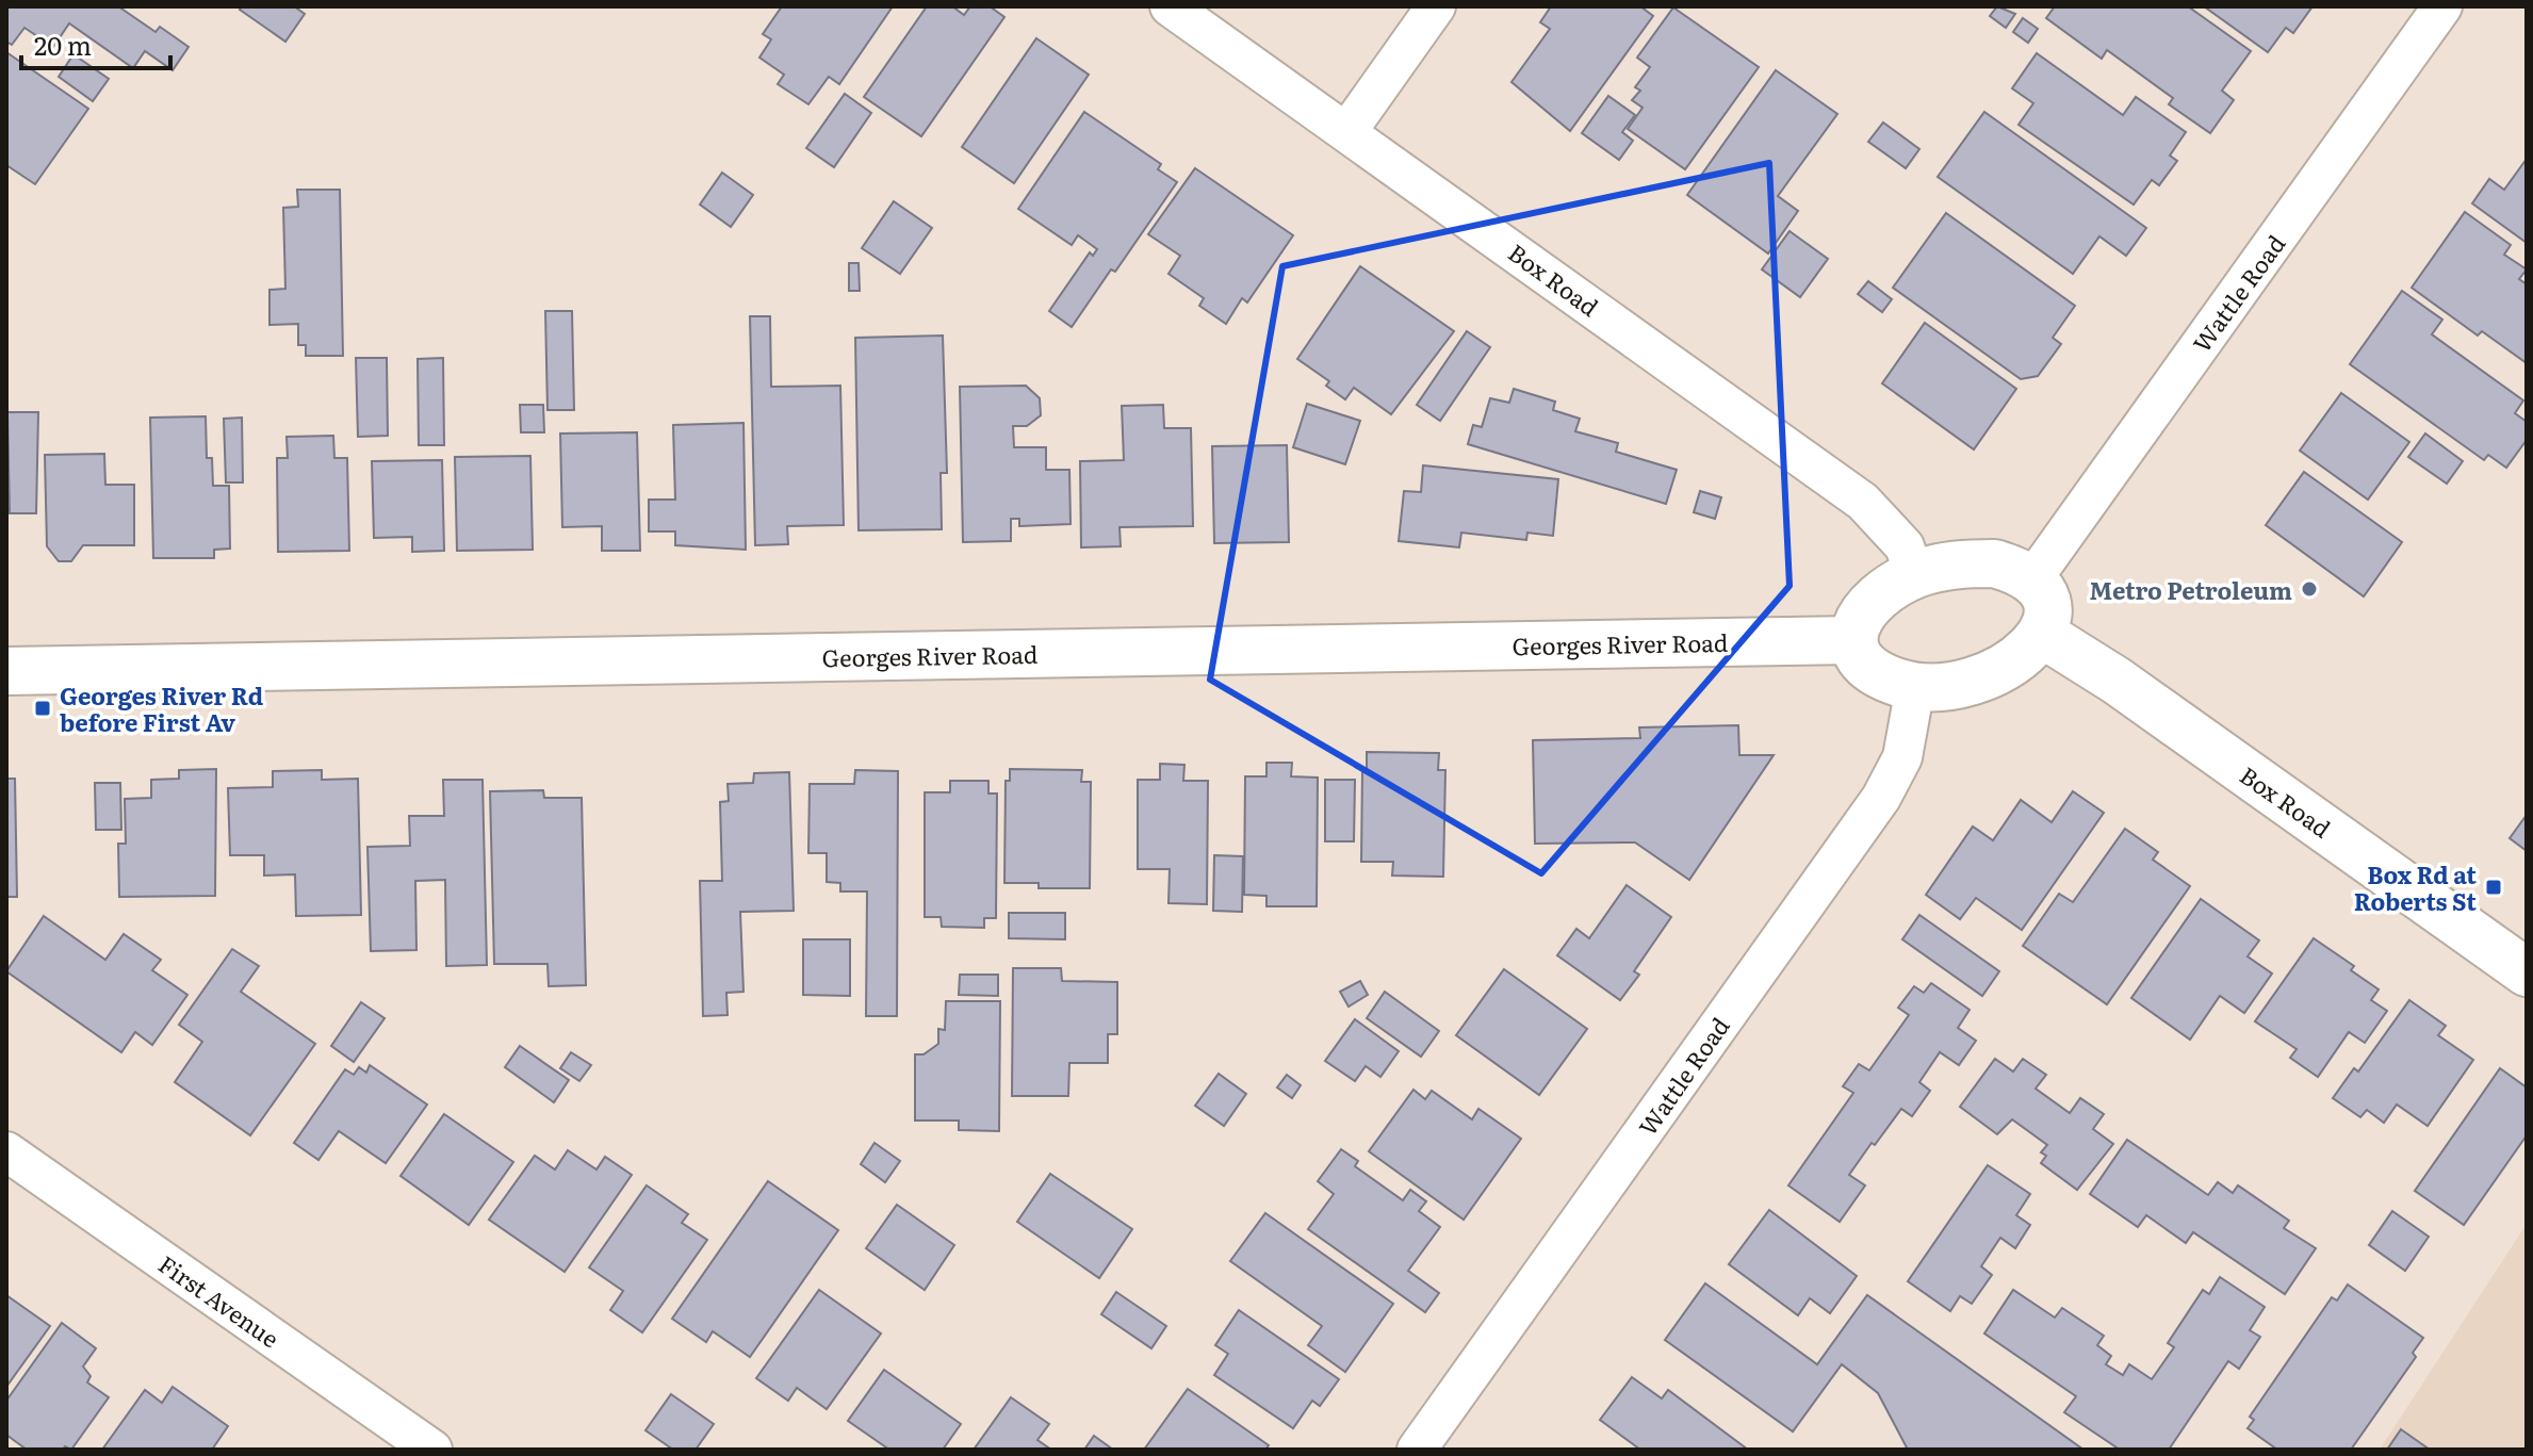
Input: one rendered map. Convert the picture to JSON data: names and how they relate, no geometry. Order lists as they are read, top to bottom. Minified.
{"streets":{"street":["Box Road","Wattle Road","Georges River Road","First Avenue"]},"crossings":[["Box Road","Wattle Road"],["Box Road","Georges River Road"],["Wattle Road","Georges River Road"]],"places":{"other":["Metro Petroleum"],"transit":["Georges River Rd before First Av","Box Rd at Roberts St"]},"scale_bar":"20 m"}
